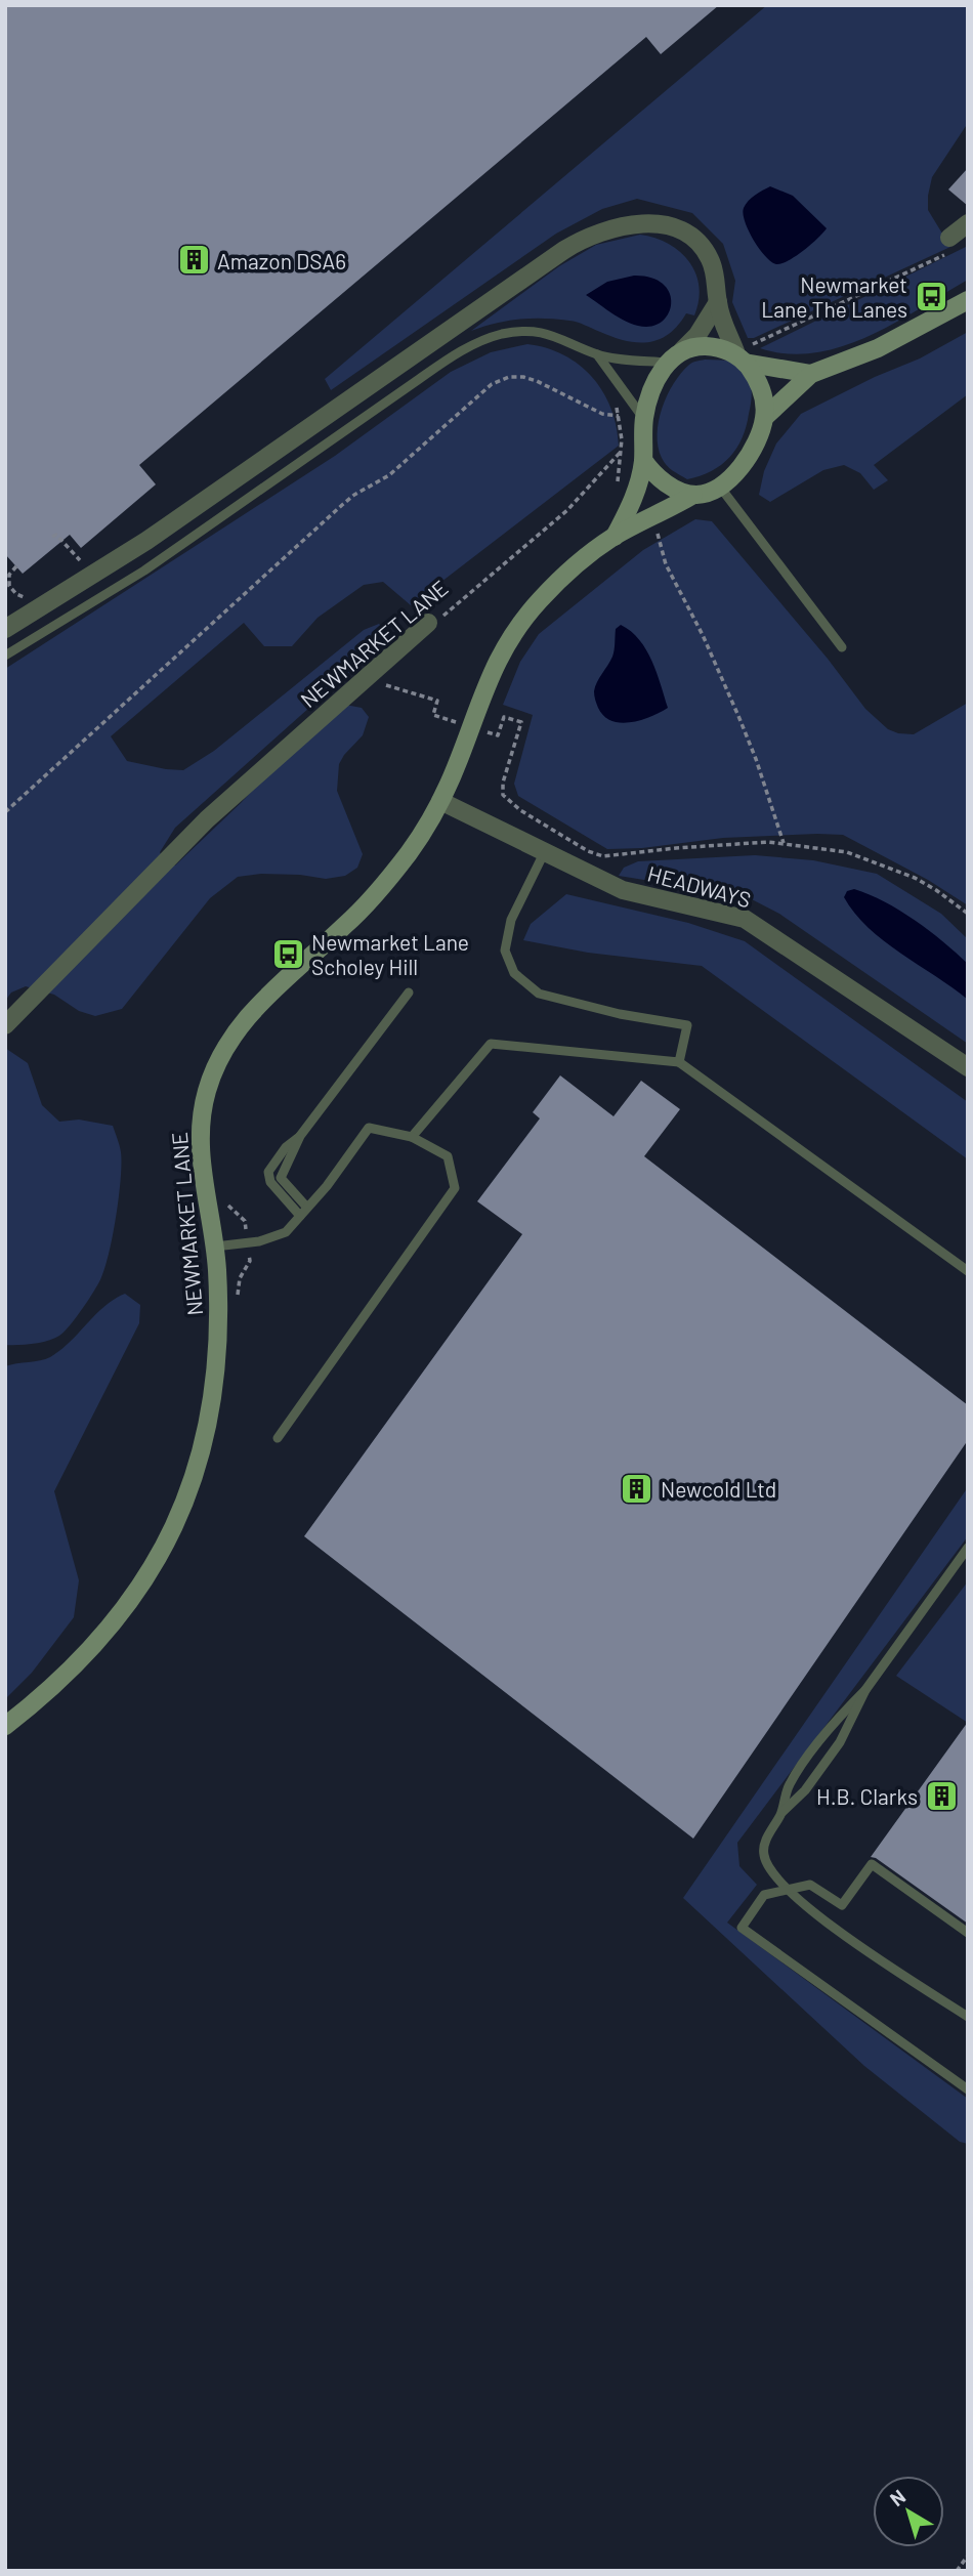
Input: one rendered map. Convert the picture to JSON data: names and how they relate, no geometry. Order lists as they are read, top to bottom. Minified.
{"streets":{"main road":["NEWMARKET LANE"],"street":["HEADWAYS"]},"crossings":[["NEWMARKET LANE","HEADWAYS"]],"places":{"building":["Amazon DSA6","Newcold Ltd","H.B. Clarks"],"bus stop":["Newmarket Lane The Lanes","Newmarket Lane Scholey Hill"]},"north":"top left"}
